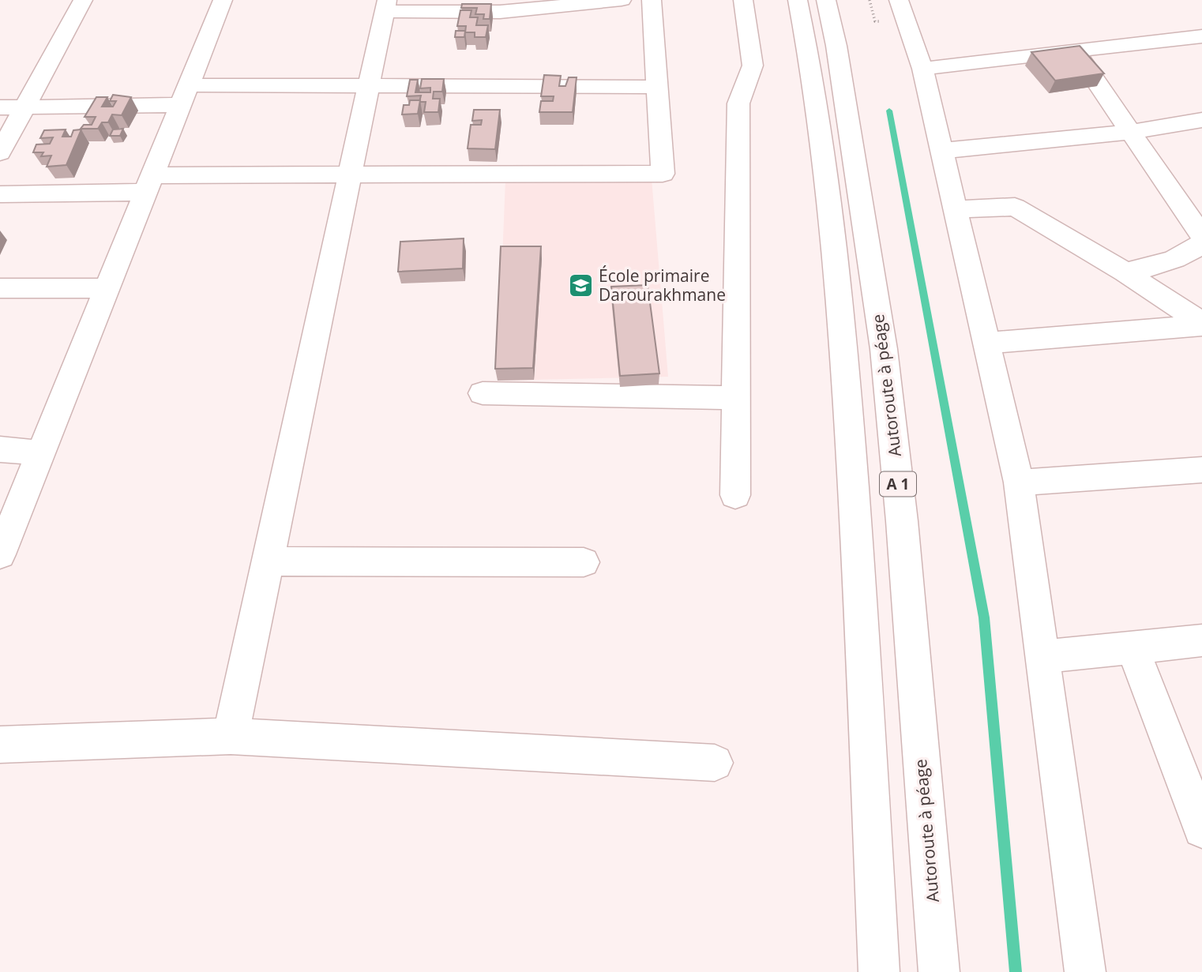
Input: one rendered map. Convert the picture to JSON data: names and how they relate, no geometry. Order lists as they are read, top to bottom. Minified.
{"streets":{"main road":["Autoroute à péage","A 1"]},"places":{"school or university":["École primaire Darourakhmane"]}}
